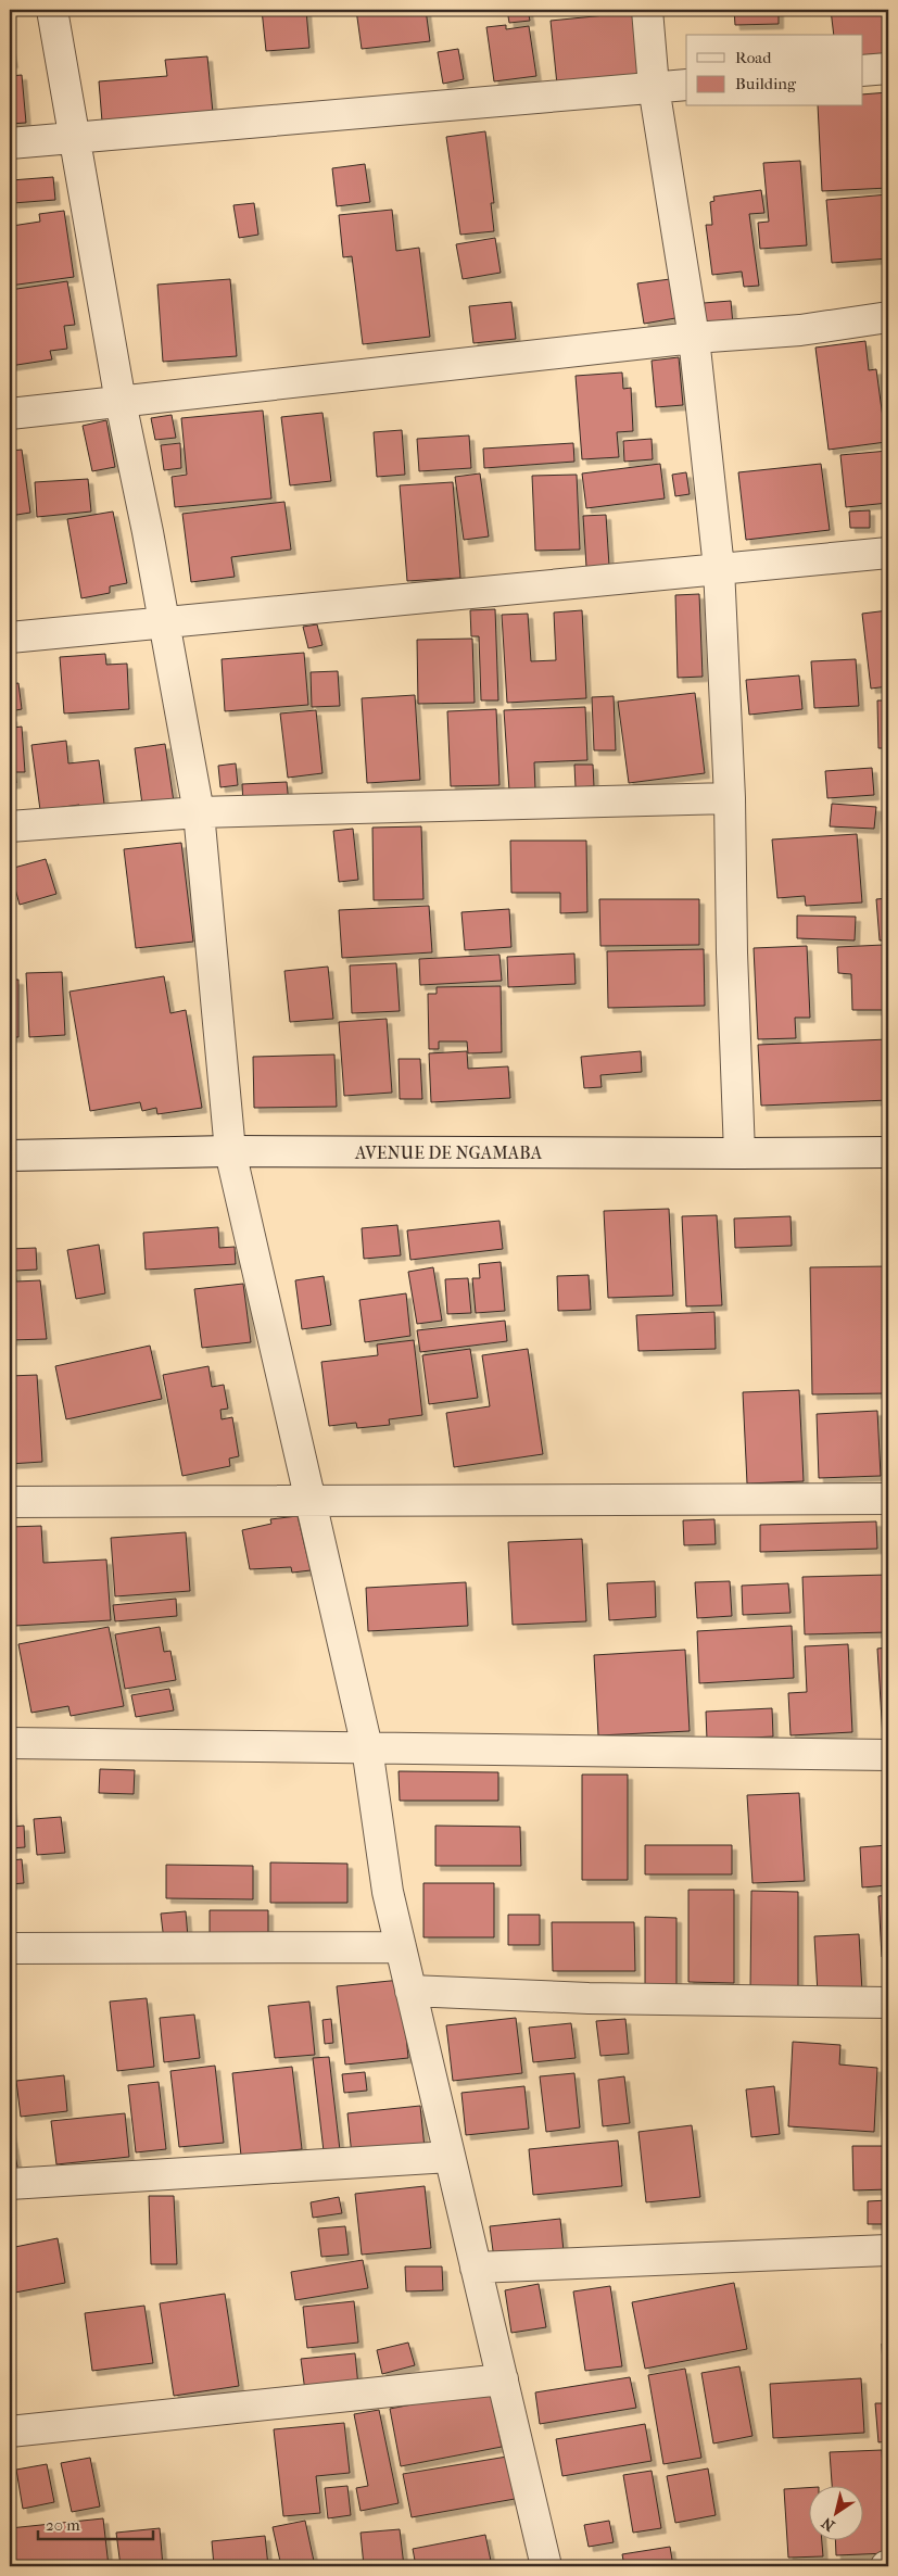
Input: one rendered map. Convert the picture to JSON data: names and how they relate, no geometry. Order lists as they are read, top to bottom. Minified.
{"streets":{"street":["AVENUE DE NGAMABA"]},"legend":["Road","Building"],"scale_bar":"20 m","north":"bottom left"}
